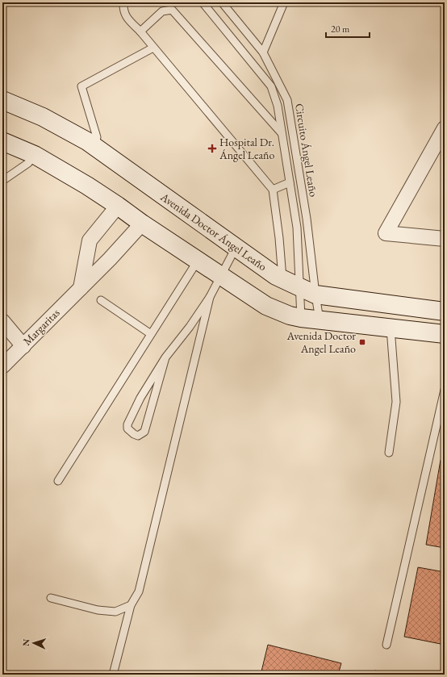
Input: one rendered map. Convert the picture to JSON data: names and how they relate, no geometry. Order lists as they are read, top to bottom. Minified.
{"streets":{"street":["Avenida Doctor Ángel Leaño","Margaritas"],"lane":["Circuito Ángel Leaño"]},"crossings":[["Circuito Ángel Leaño","Avenida Doctor Ángel Leaño"]],"places":{"health":["Hospital Dr. Ángel Leaño"],"transit":["Avenida Doctor Angel Leaño"]},"scale_bar":"20 m","north":"left"}
